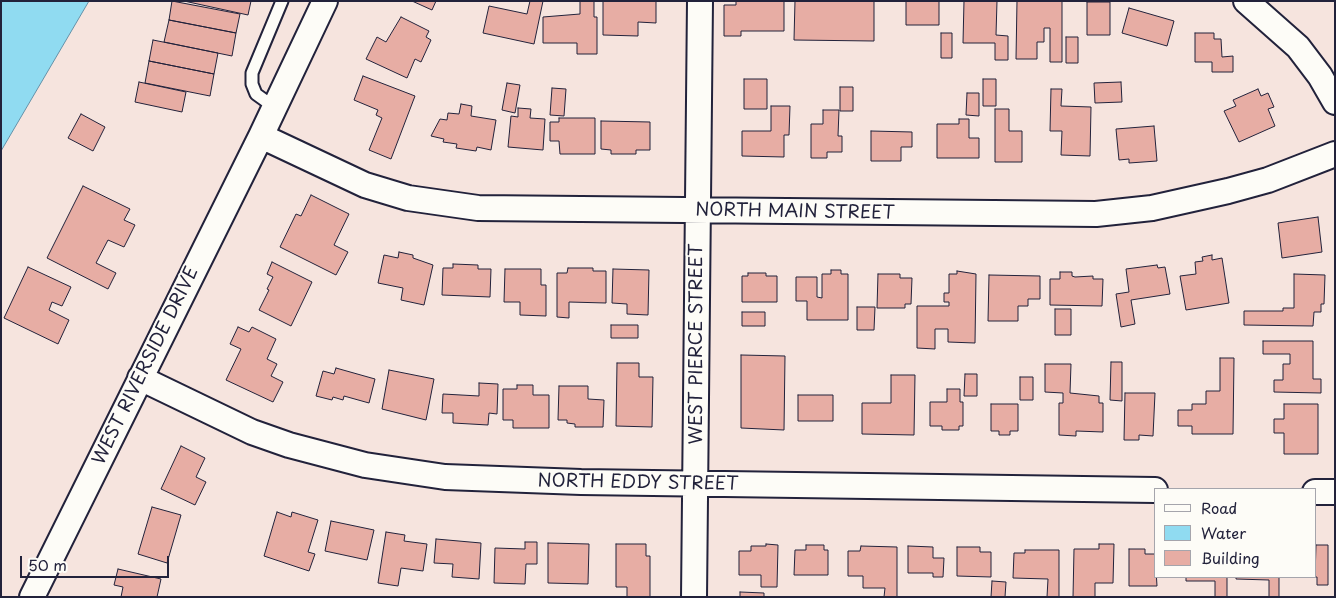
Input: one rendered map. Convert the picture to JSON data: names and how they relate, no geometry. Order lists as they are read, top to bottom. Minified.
{"streets":{"street":["NORTH MAIN STREET","WEST PIERCE STREET","WEST RIVERSIDE DRIVE","NORTH EDDY STREET"]},"crossings":[["NORTH MAIN STREET","WEST PIERCE STREET"],["NORTH MAIN STREET","WEST RIVERSIDE DRIVE"],["WEST PIERCE STREET","NORTH EDDY STREET"],["WEST RIVERSIDE DRIVE","NORTH EDDY STREET"]],"legend":["Road","Water","Building"],"scale_bar":"50 m"}
